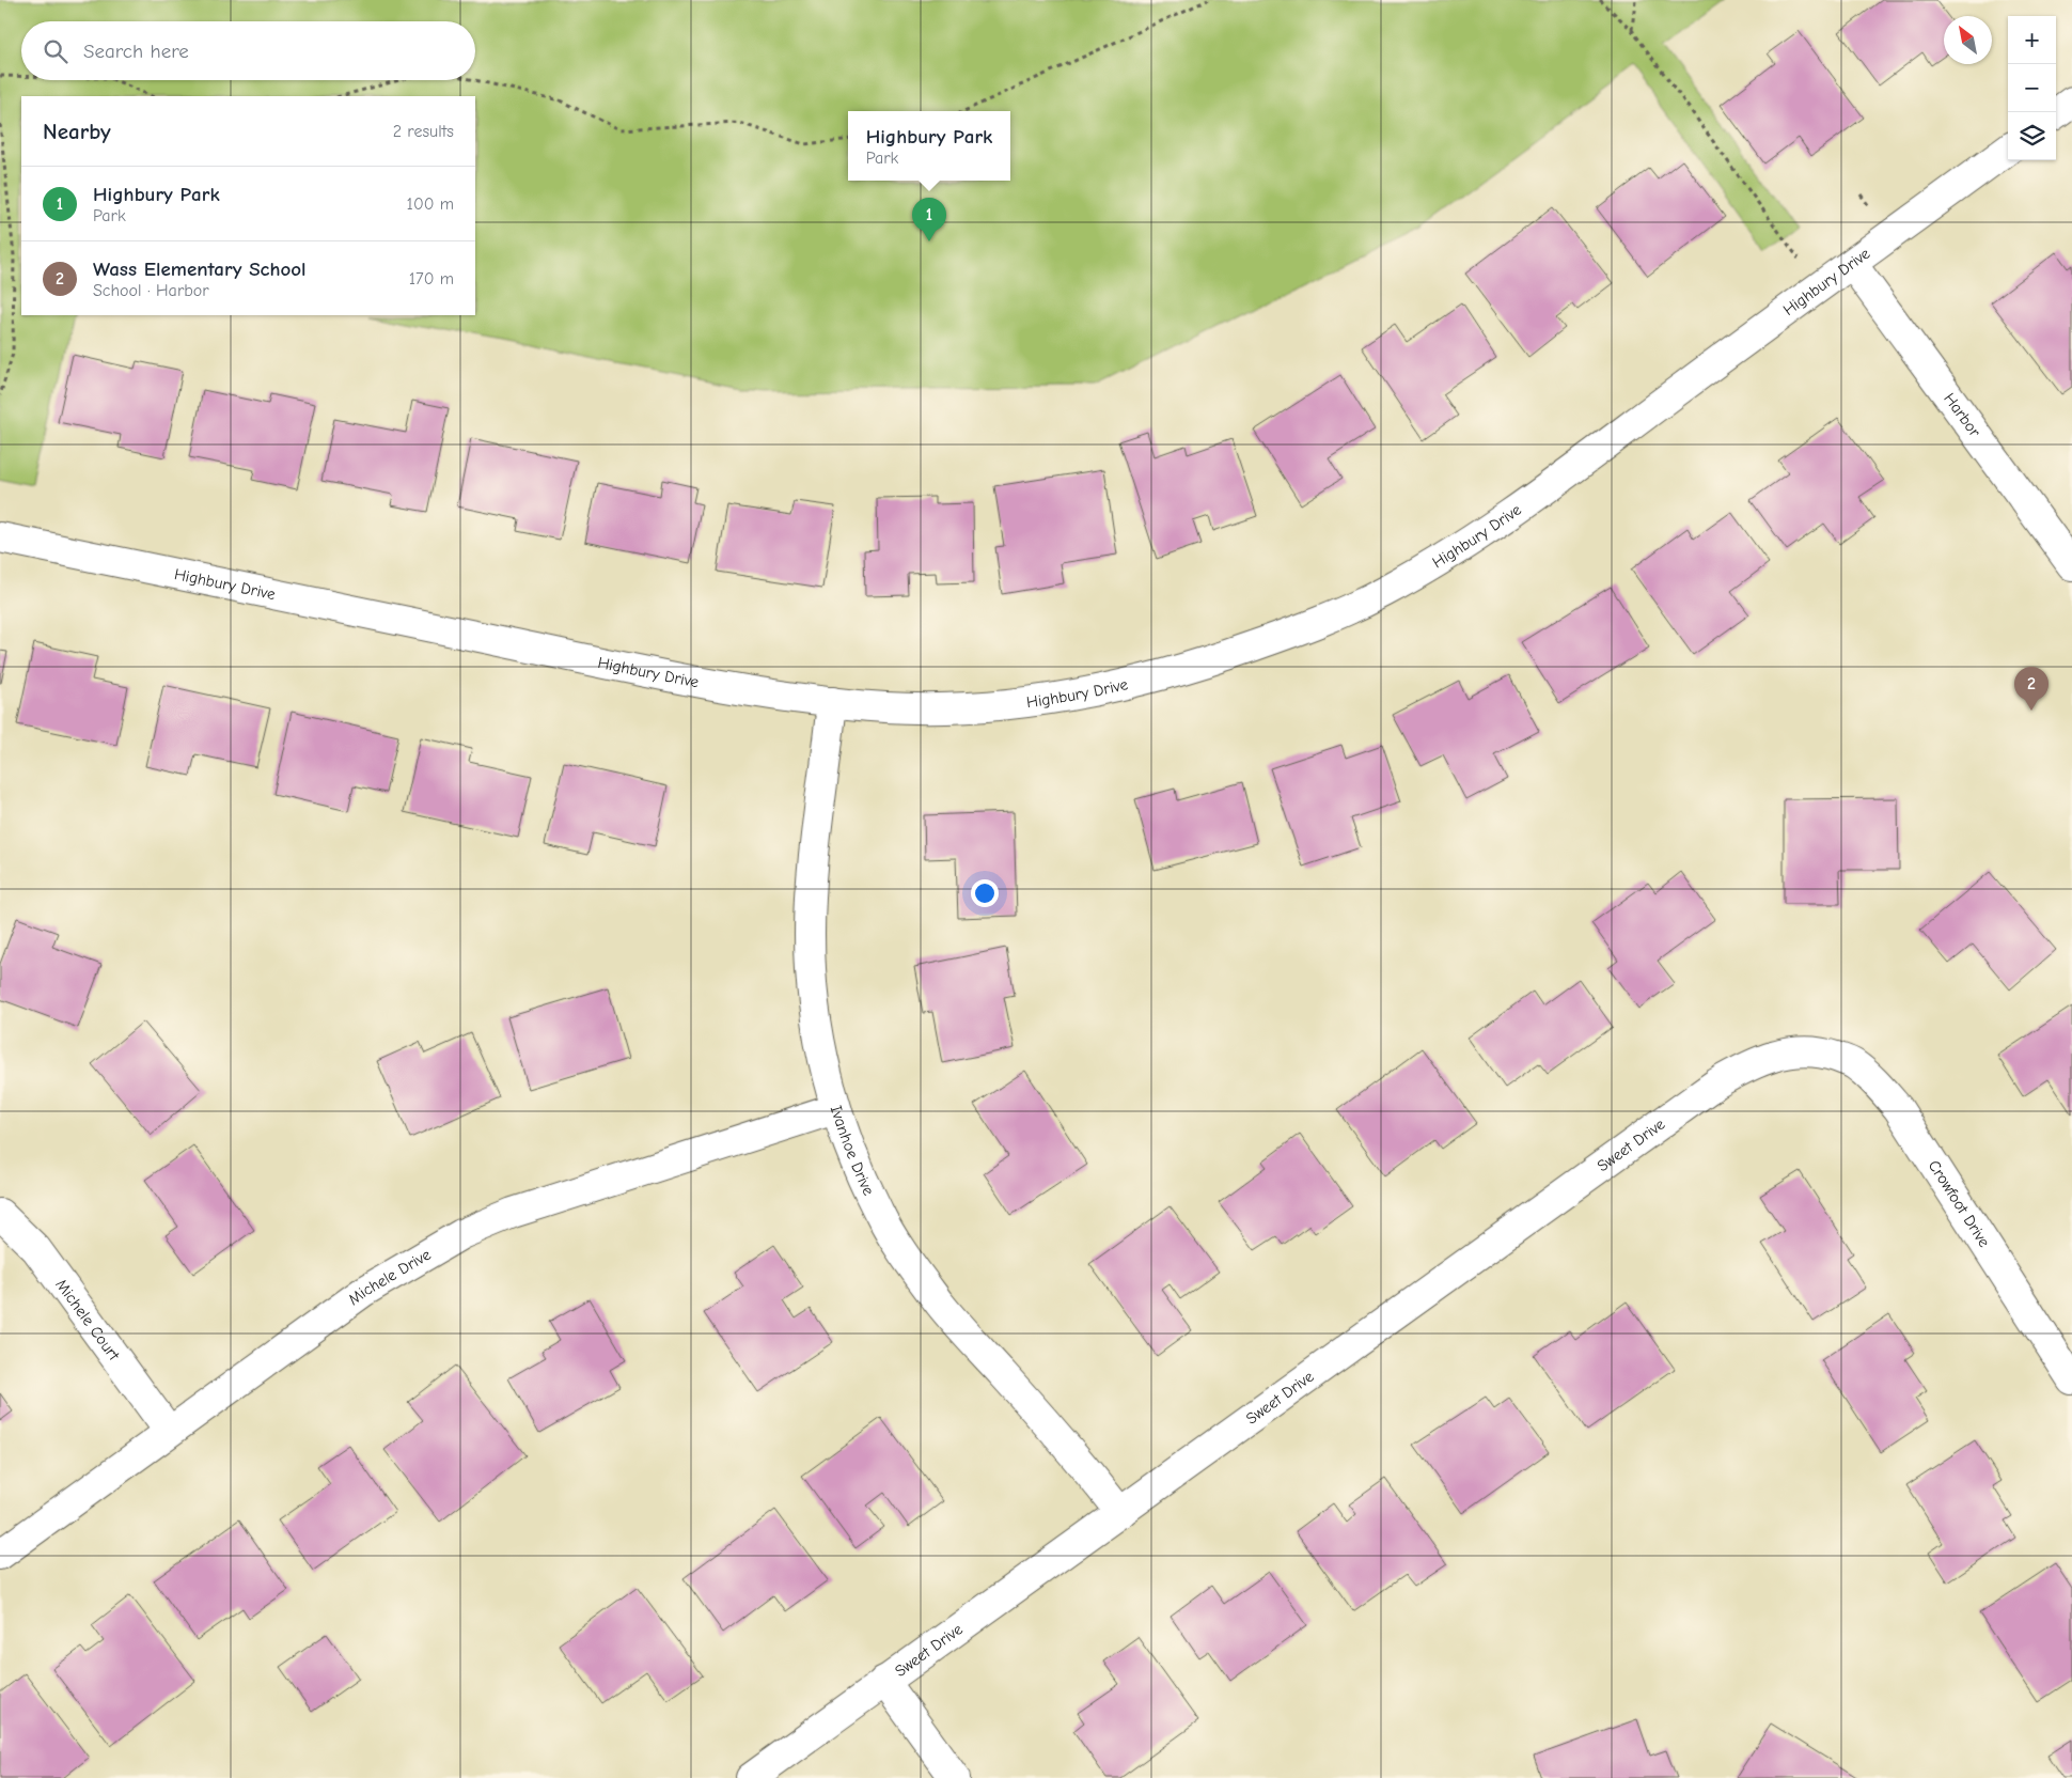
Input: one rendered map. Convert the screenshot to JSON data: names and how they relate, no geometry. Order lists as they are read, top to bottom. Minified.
{"streets":{"street":["Highbury Drive","Harbor","Sweet Drive","Ivanhoe Drive","Crowfoot Drive","Michele Drive","Michele Court"]},"crossings":[["Highbury Drive","Harbor"],["Highbury Drive","Ivanhoe Drive"],["Sweet Drive","Ivanhoe Drive"],["Sweet Drive","Crowfoot Drive"],["Ivanhoe Drive","Michele Drive"],["Michele Drive","Michele Court"]],"north":"top left","page":{"map_buttons":["+","−"],"search":"Search here","heading":["Nearby","2 results"],"popup":["Highbury Park","Park"],"list":[{"mark":"1","name":"Highbury Park","note":"Park","value":"100 m"},{"mark":"2","name":"Wass Elementary School","note":"School · Harbor","value":"170 m"}],"pins":["1","2"]}}
